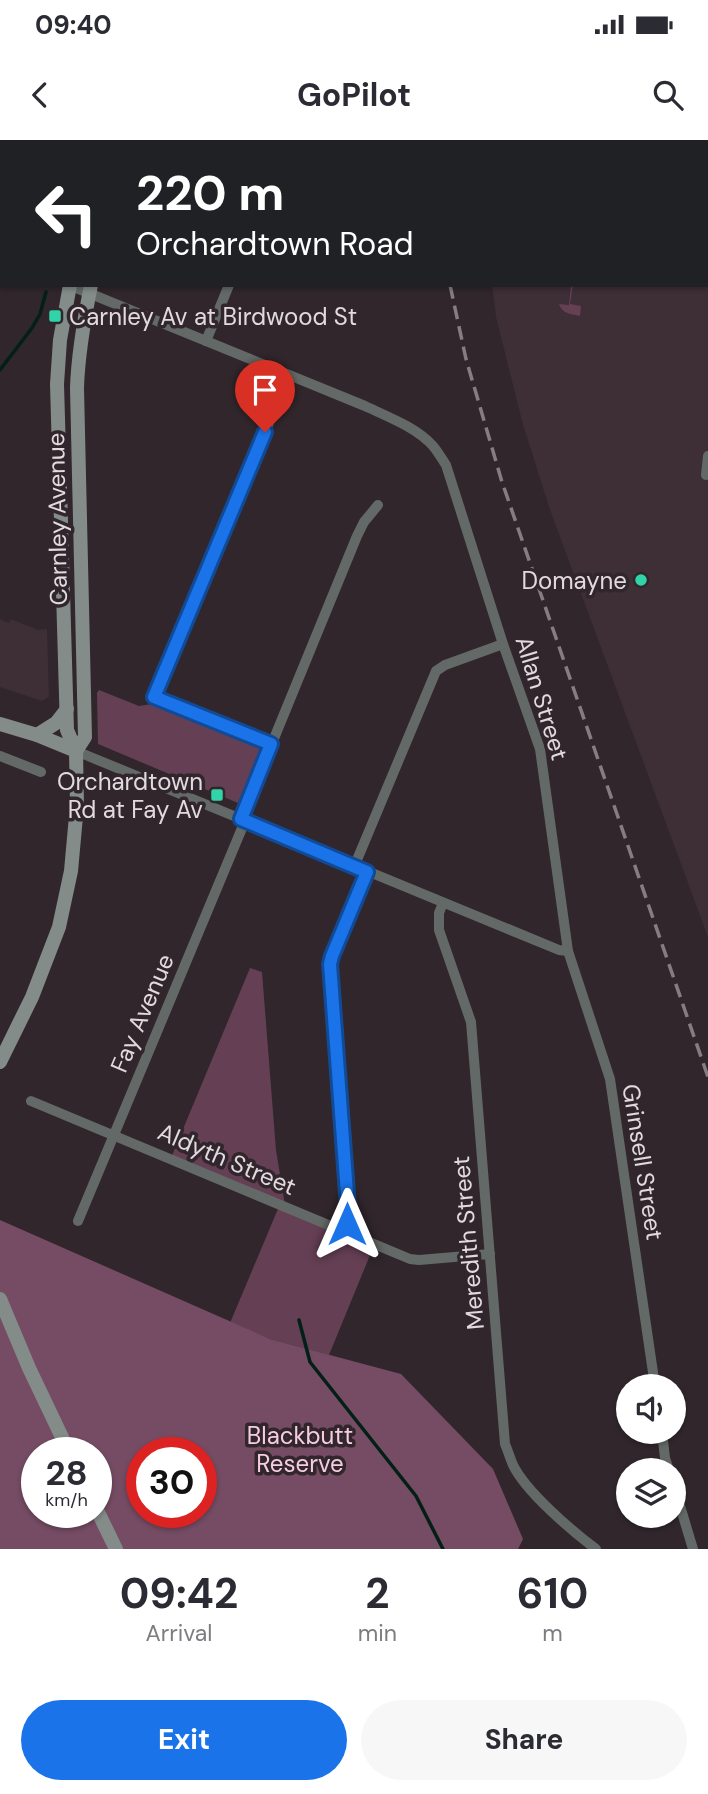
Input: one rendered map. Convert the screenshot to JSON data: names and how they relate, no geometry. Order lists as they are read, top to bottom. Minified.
{"streets":{"main road":["Carnley Avenue"],"street":["Allan Street","Fay Avenue","Aldyth Street","Grinsell Street","Meredith Street"]},"crossings":[["Allan Street","Grinsell Street"],["Fay Avenue","Aldyth Street"],["Aldyth Street","Meredith Street"]],"parks":["Blackbutt Reserve"],"places":{"transit":["Carnley Av at Birdwood St","Orchardtown Rd at Fay Av"],"other":["Domayne"]},"page":{"status":"09:40","header":"GoPilot","turn":["220 m","Orchardtown Road"],"speed":"28 km/h","limit":"30","eta":["09:42","Arrival","2","min","610","m"],"buttons":["Exit","Share"]}}
